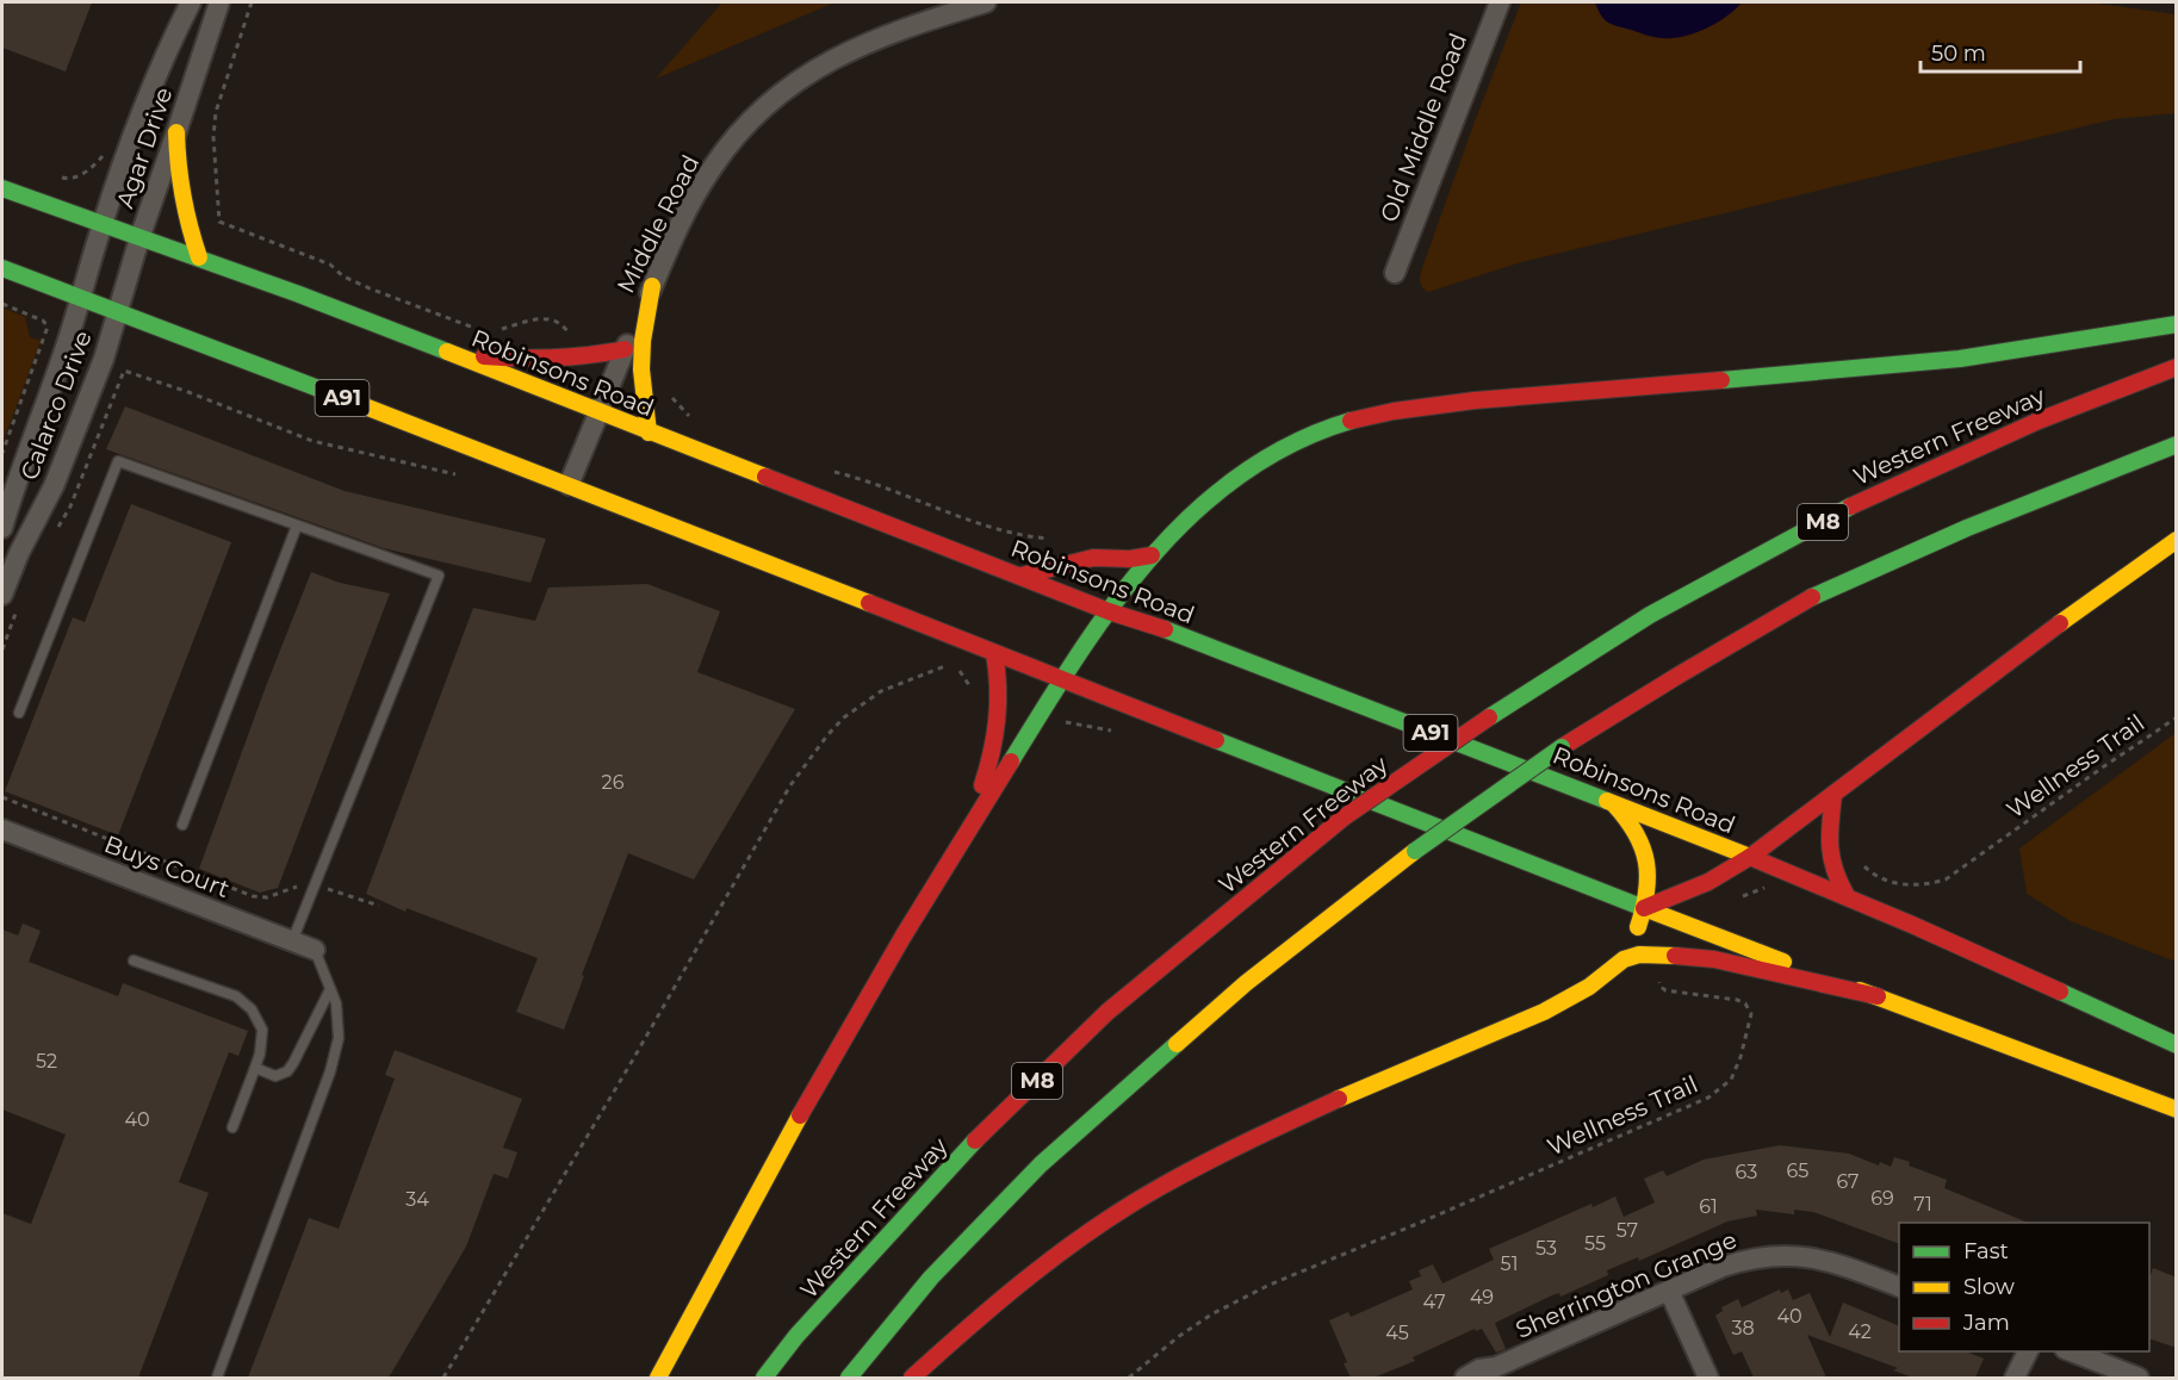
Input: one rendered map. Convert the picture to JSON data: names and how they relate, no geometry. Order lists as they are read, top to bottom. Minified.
{"streets":{"main road":["Robinsons Road","A91","Western Freeway","M8"],"street":["Old Middle Road","Agar Drive","Middle Road","Calarco Drive","Buys Court","Sherrington Grange"],"path":["Wellness Trail"]},"crossings":[["Agar Drive","Robinsons Road"],["Agar Drive","A91"],["Agar Drive","Calarco Drive"],["Middle Road","Robinsons Road"],["Middle Road","A91"],["A91","Calarco Drive"]],"house_numbers":["26","52","40","65","63","67","69","34","71","61","57","55","53","51","49","47","40","38","42","45"],"legend":["Fast","Slow","Jam"],"scale_bar":"50 m"}
